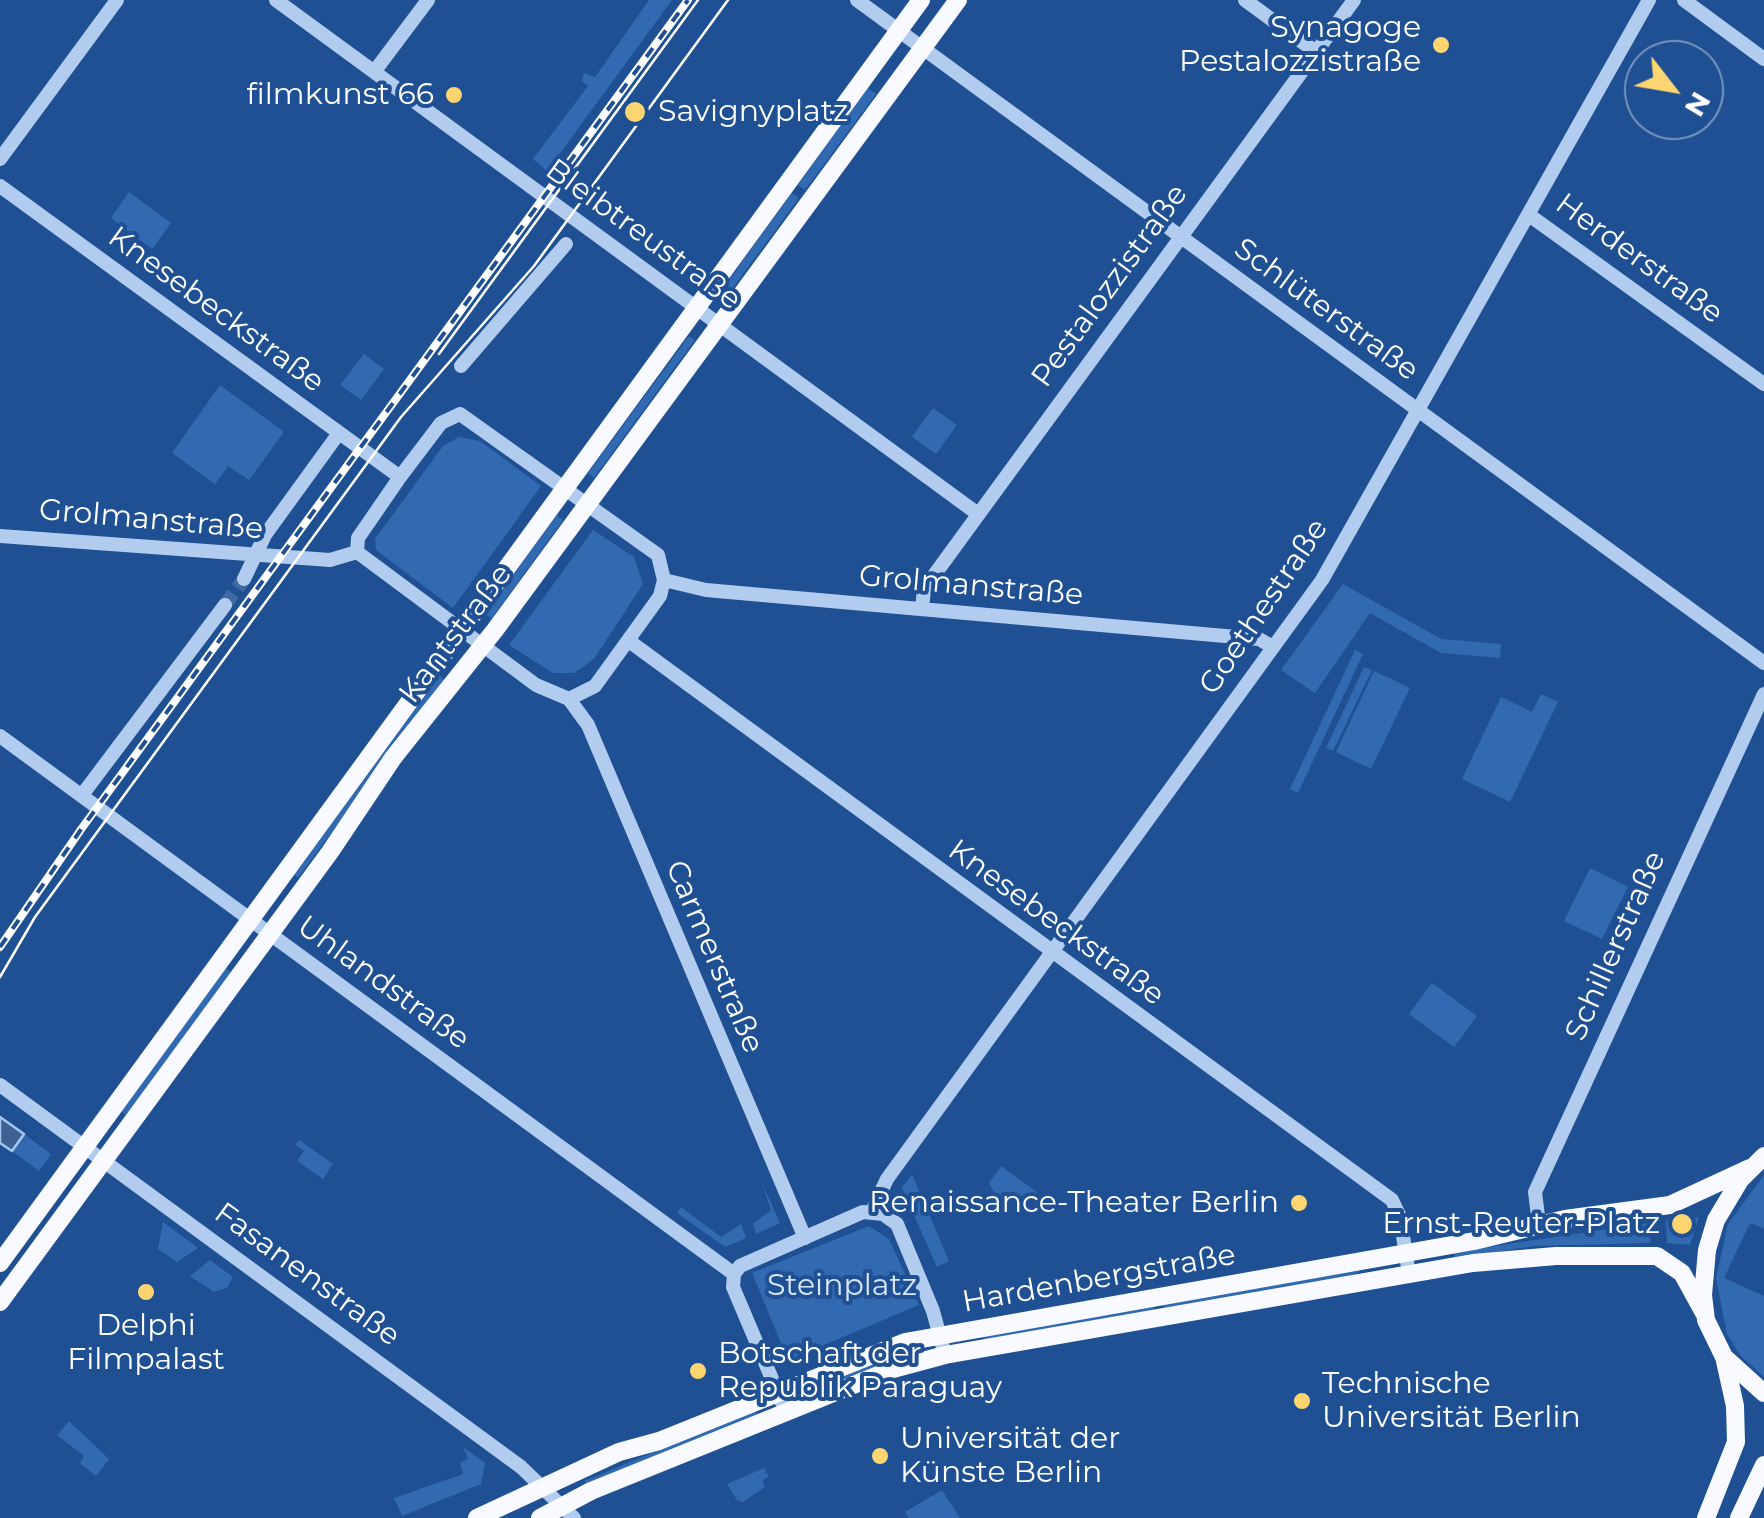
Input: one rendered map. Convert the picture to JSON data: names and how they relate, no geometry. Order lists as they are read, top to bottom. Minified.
{"streets":{"main road":["Kantstraße","Hardenbergstraße"],"street":["Bleibtreustraße","Herderstraße","Pestalozzistraße","Knesebeckstraße","Schlüterstraße","Grolmanstraße","Goethestraße","Schillerstraße","Carmerstraße","Uhlandstraße","Fasanenstraße"]},"crossings":[["Bleibtreustraße","Pestalozzistraße"],["Bleibtreustraße","Kantstraße"],["Herderstraße","Goethestraße"],["Pestalozzistraße","Schlüterstraße"],["Pestalozzistraße","Grolmanstraße"],["Knesebeckstraße","Goethestraße"],["Knesebeckstraße","Hardenbergstraße"],["Schlüterstraße","Goethestraße"],["Schlüterstraße","Kantstraße"],["Grolmanstraße","Goethestraße"],["Kantstraße","Uhlandstraße"],["Kantstraße","Fasanenstraße"],["Schillerstraße","Hardenbergstraße"],["Fasanenstraße","Hardenbergstraße"]],"parks":["Steinplatz"],"places":["Synagoge Pestalozzistraße","filmkunst 66","Savignyplatz","Renaissance-Theater Berlin","Ernst-Reuter-Platz","Delphi Filmpalast","Botschaft der Republik Paraguay","Technische Universität Berlin","Universität der Künste Berlin"],"north":"bottom right"}
